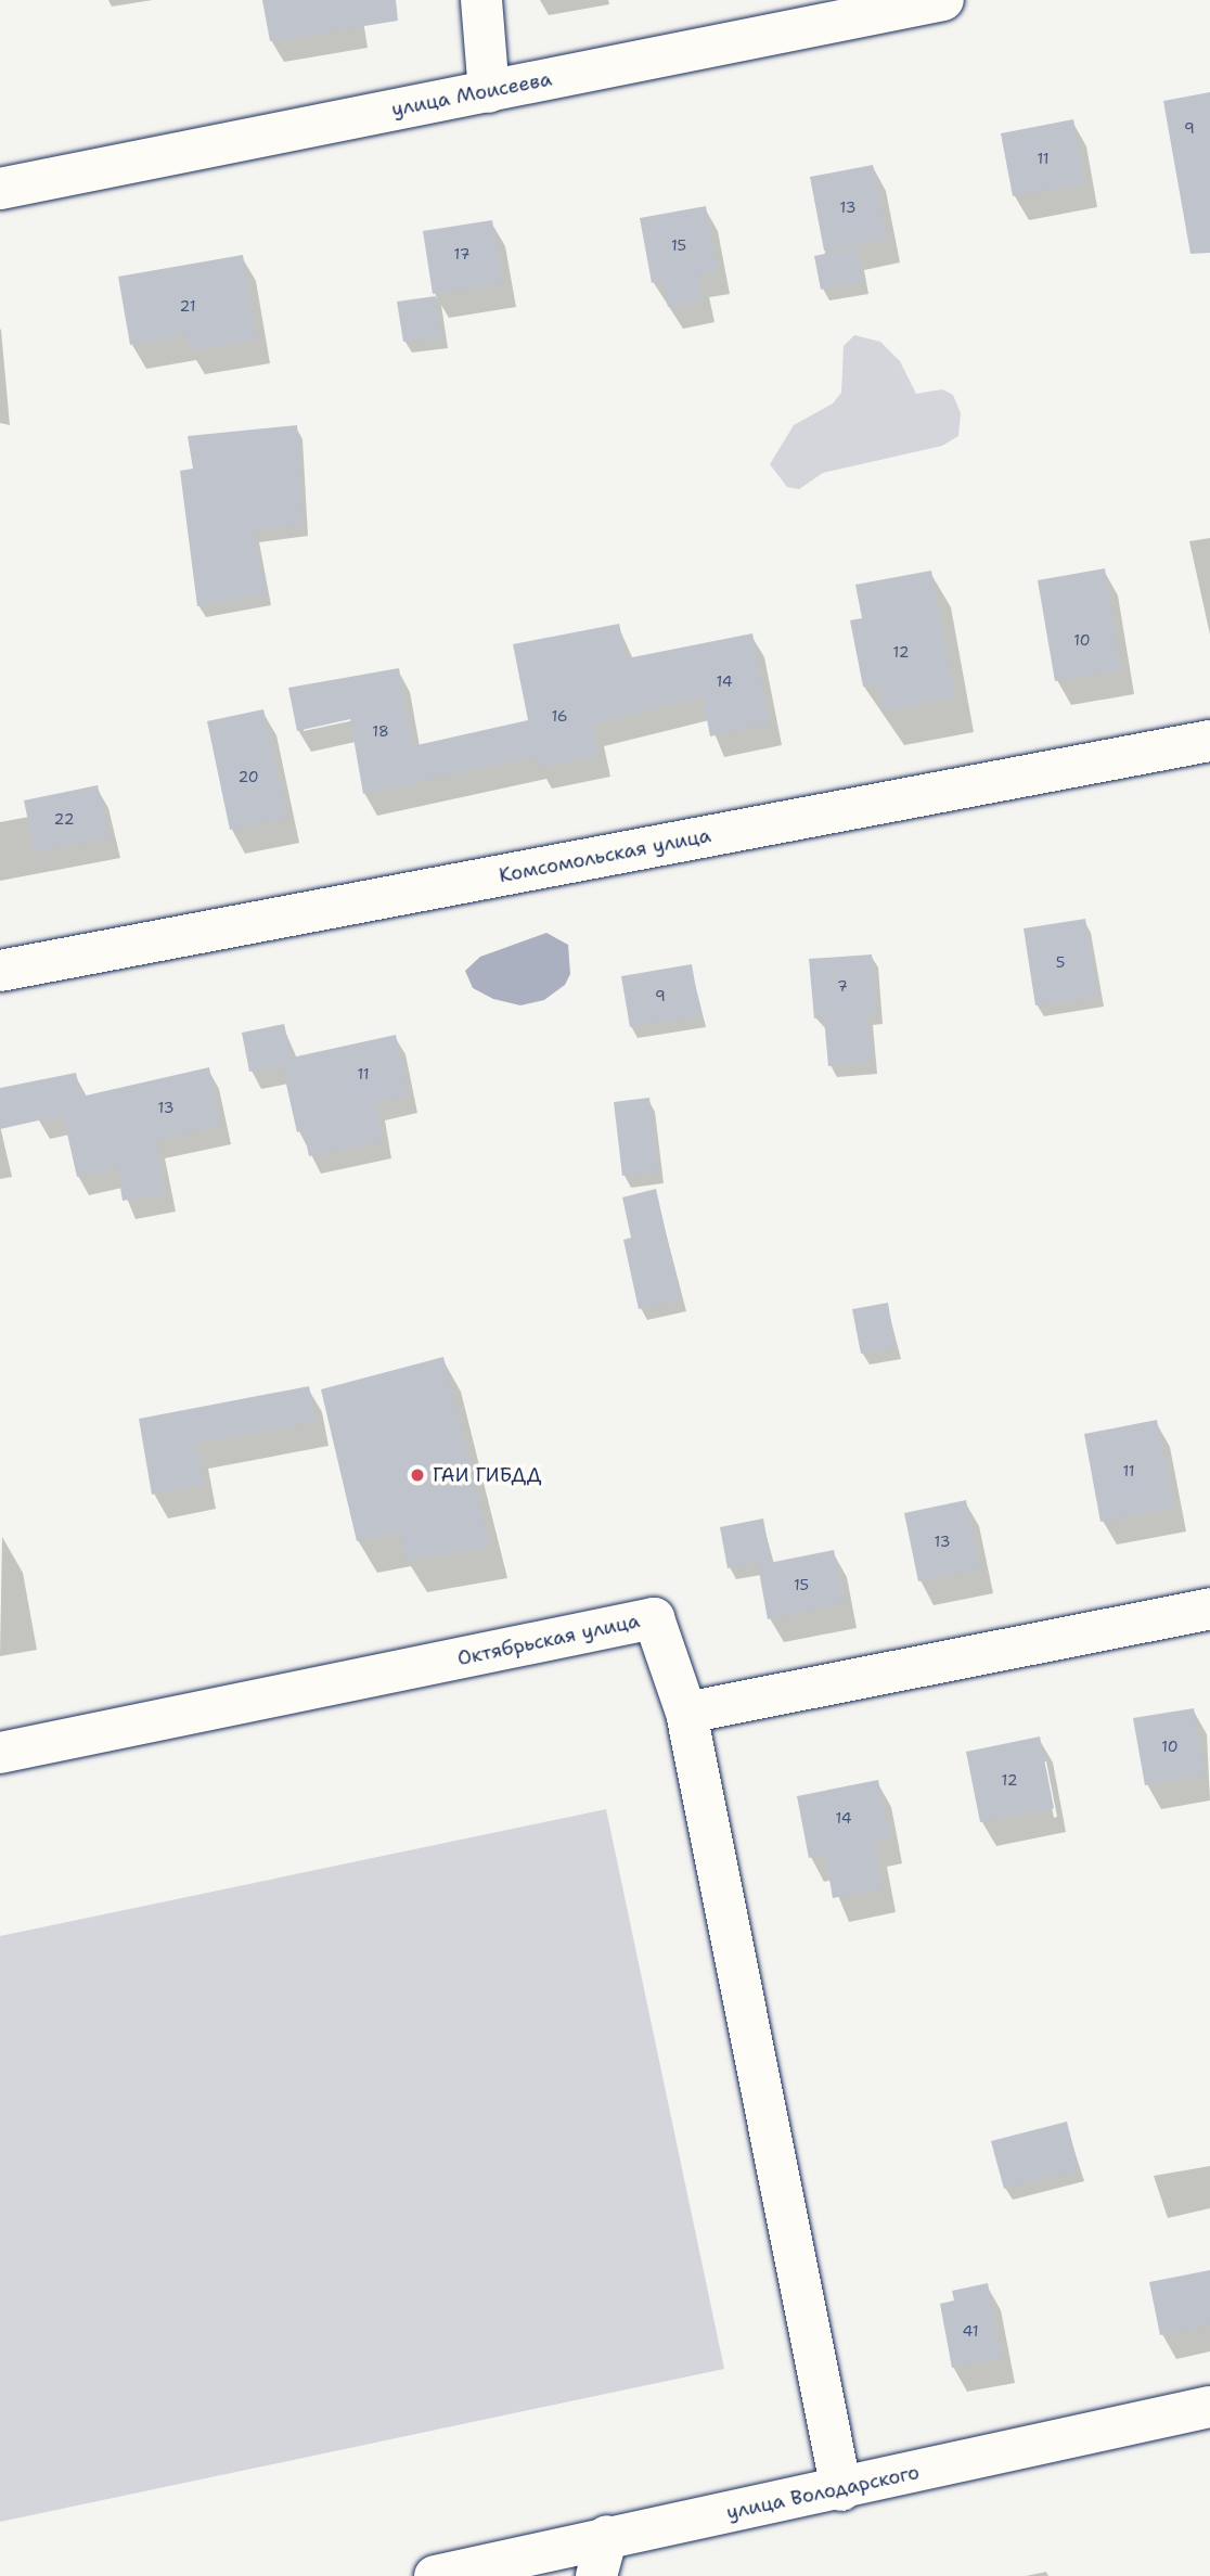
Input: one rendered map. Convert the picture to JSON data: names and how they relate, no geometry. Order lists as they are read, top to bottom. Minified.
{"streets":{"street":["улица Моисеева","Комсомольская улица","Октябрьская улица","улица Володарского"]},"places":["ГАИ ГИБДД"],"house_numbers":["9","11","13","15","17","21","10","12","14","16","18","20","22","5","7","9","11","13","11","13","15","10","12","14","41"]}
